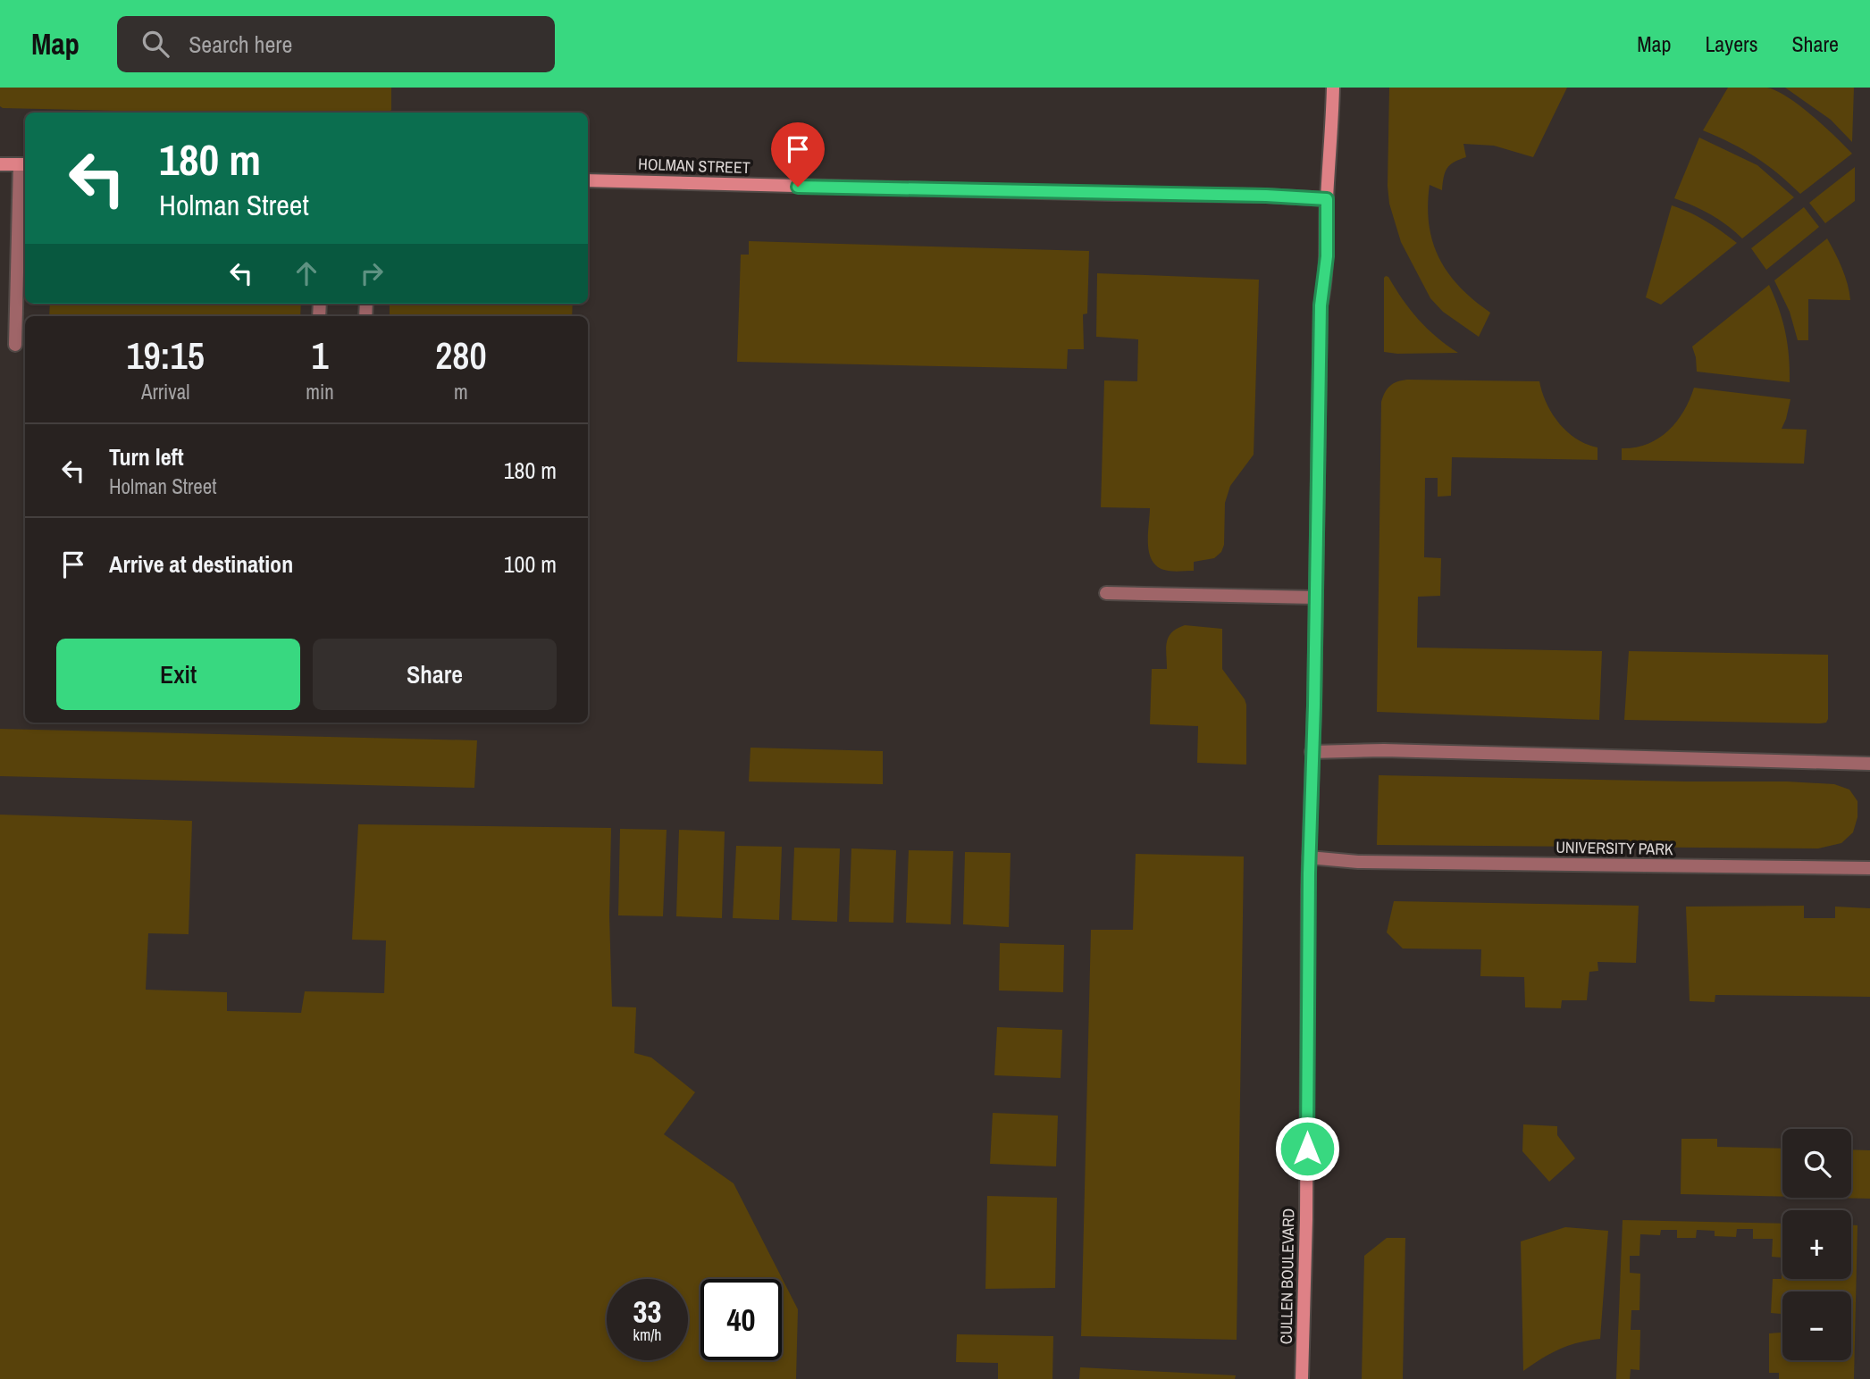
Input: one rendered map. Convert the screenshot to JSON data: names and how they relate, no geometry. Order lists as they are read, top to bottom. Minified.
{"streets":{"street":["HOLMAN STREET","CULLEN BOULEVARD"],"lane":["UNIVERSITY PARK"]},"crossings":[["HOLMAN STREET","CULLEN BOULEVARD"],["UNIVERSITY PARK","CULLEN BOULEVARD"]],"page":{"header":"Map","search":"Search here","nav":["Map","Layers","Share"],"turn":["180 m","Holman Street"],"eta":["19:15","Arrival","1","min","280","m"],"list":[{"name":"Turn left","note":"Holman Street","value":"180 m"},{"name":"Arrive at destination","value":"100 m"}],"buttons":["Exit","Share"],"map_buttons":["+","−"],"speed":"33 km/h","limit":"40"}}
